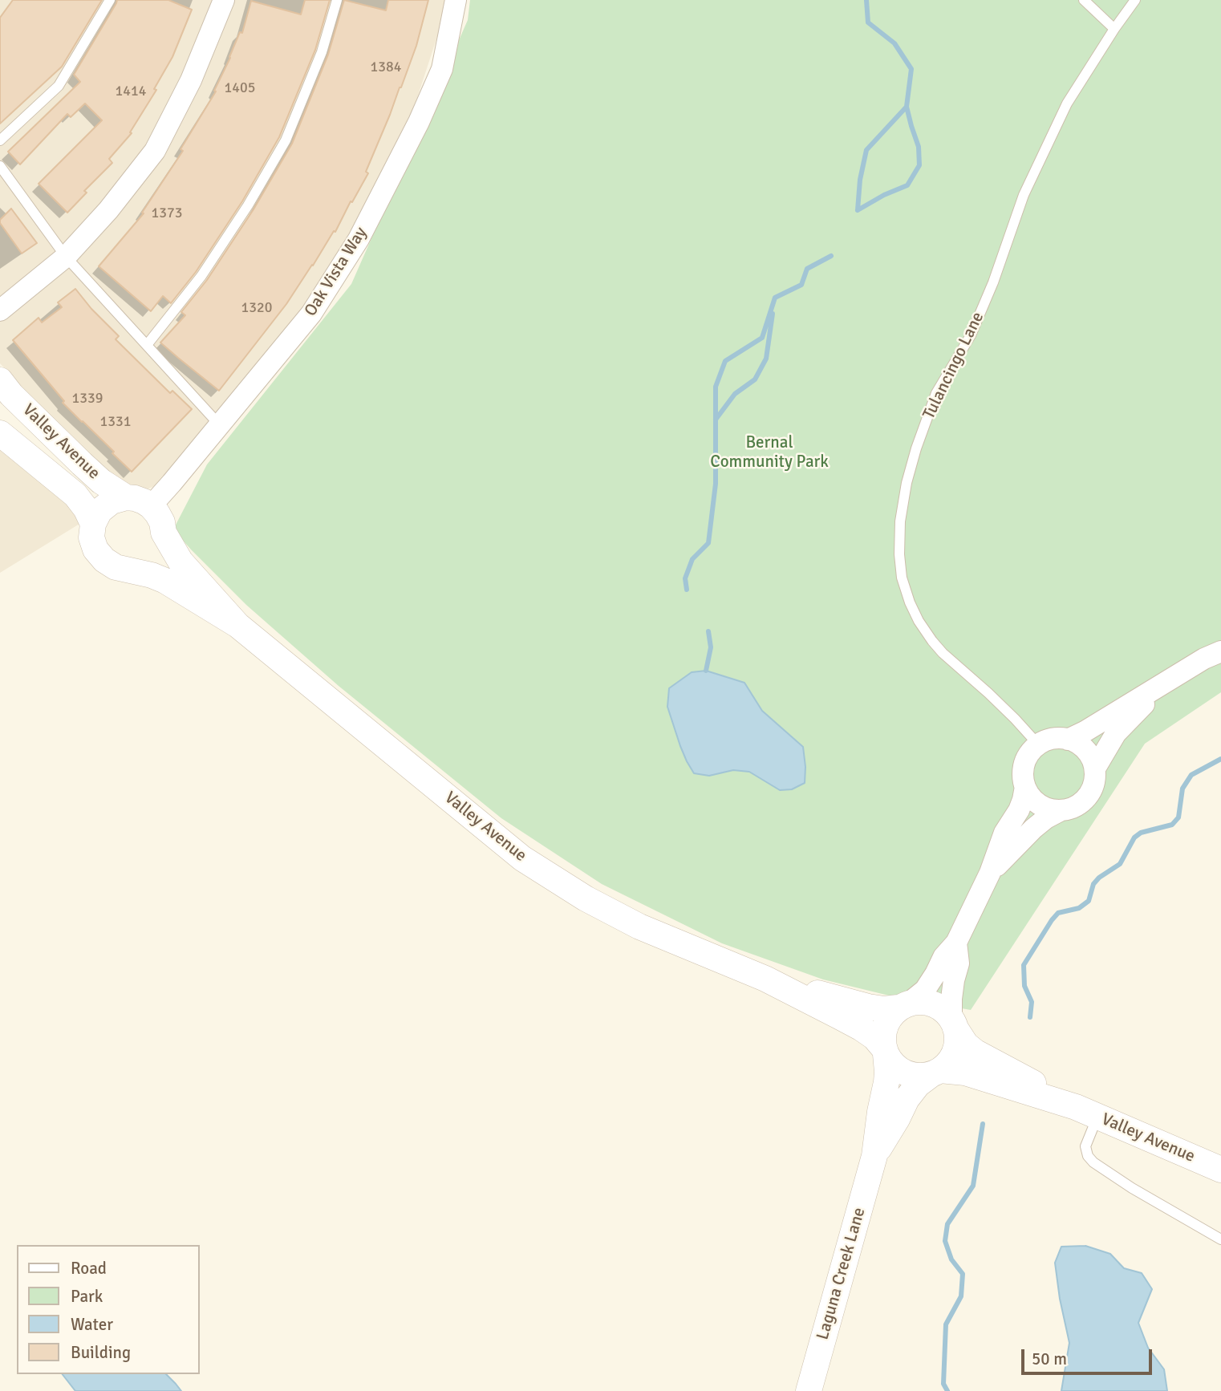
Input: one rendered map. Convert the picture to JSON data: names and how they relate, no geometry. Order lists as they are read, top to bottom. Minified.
{"streets":{"street":["Oak Vista Way","Valley Avenue","Laguna Creek Lane"],"lane":["Tulancingo Lane"]},"crossings":[["Oak Vista Way","Valley Avenue"],["Valley Avenue","Laguna Creek Lane"]],"parks":["Bernal Community Park"],"house_numbers":["1384","1405","1414","1373","1320","1339","1331"],"legend":["Road","Park","Water","Building"],"scale_bar":"50 m"}
